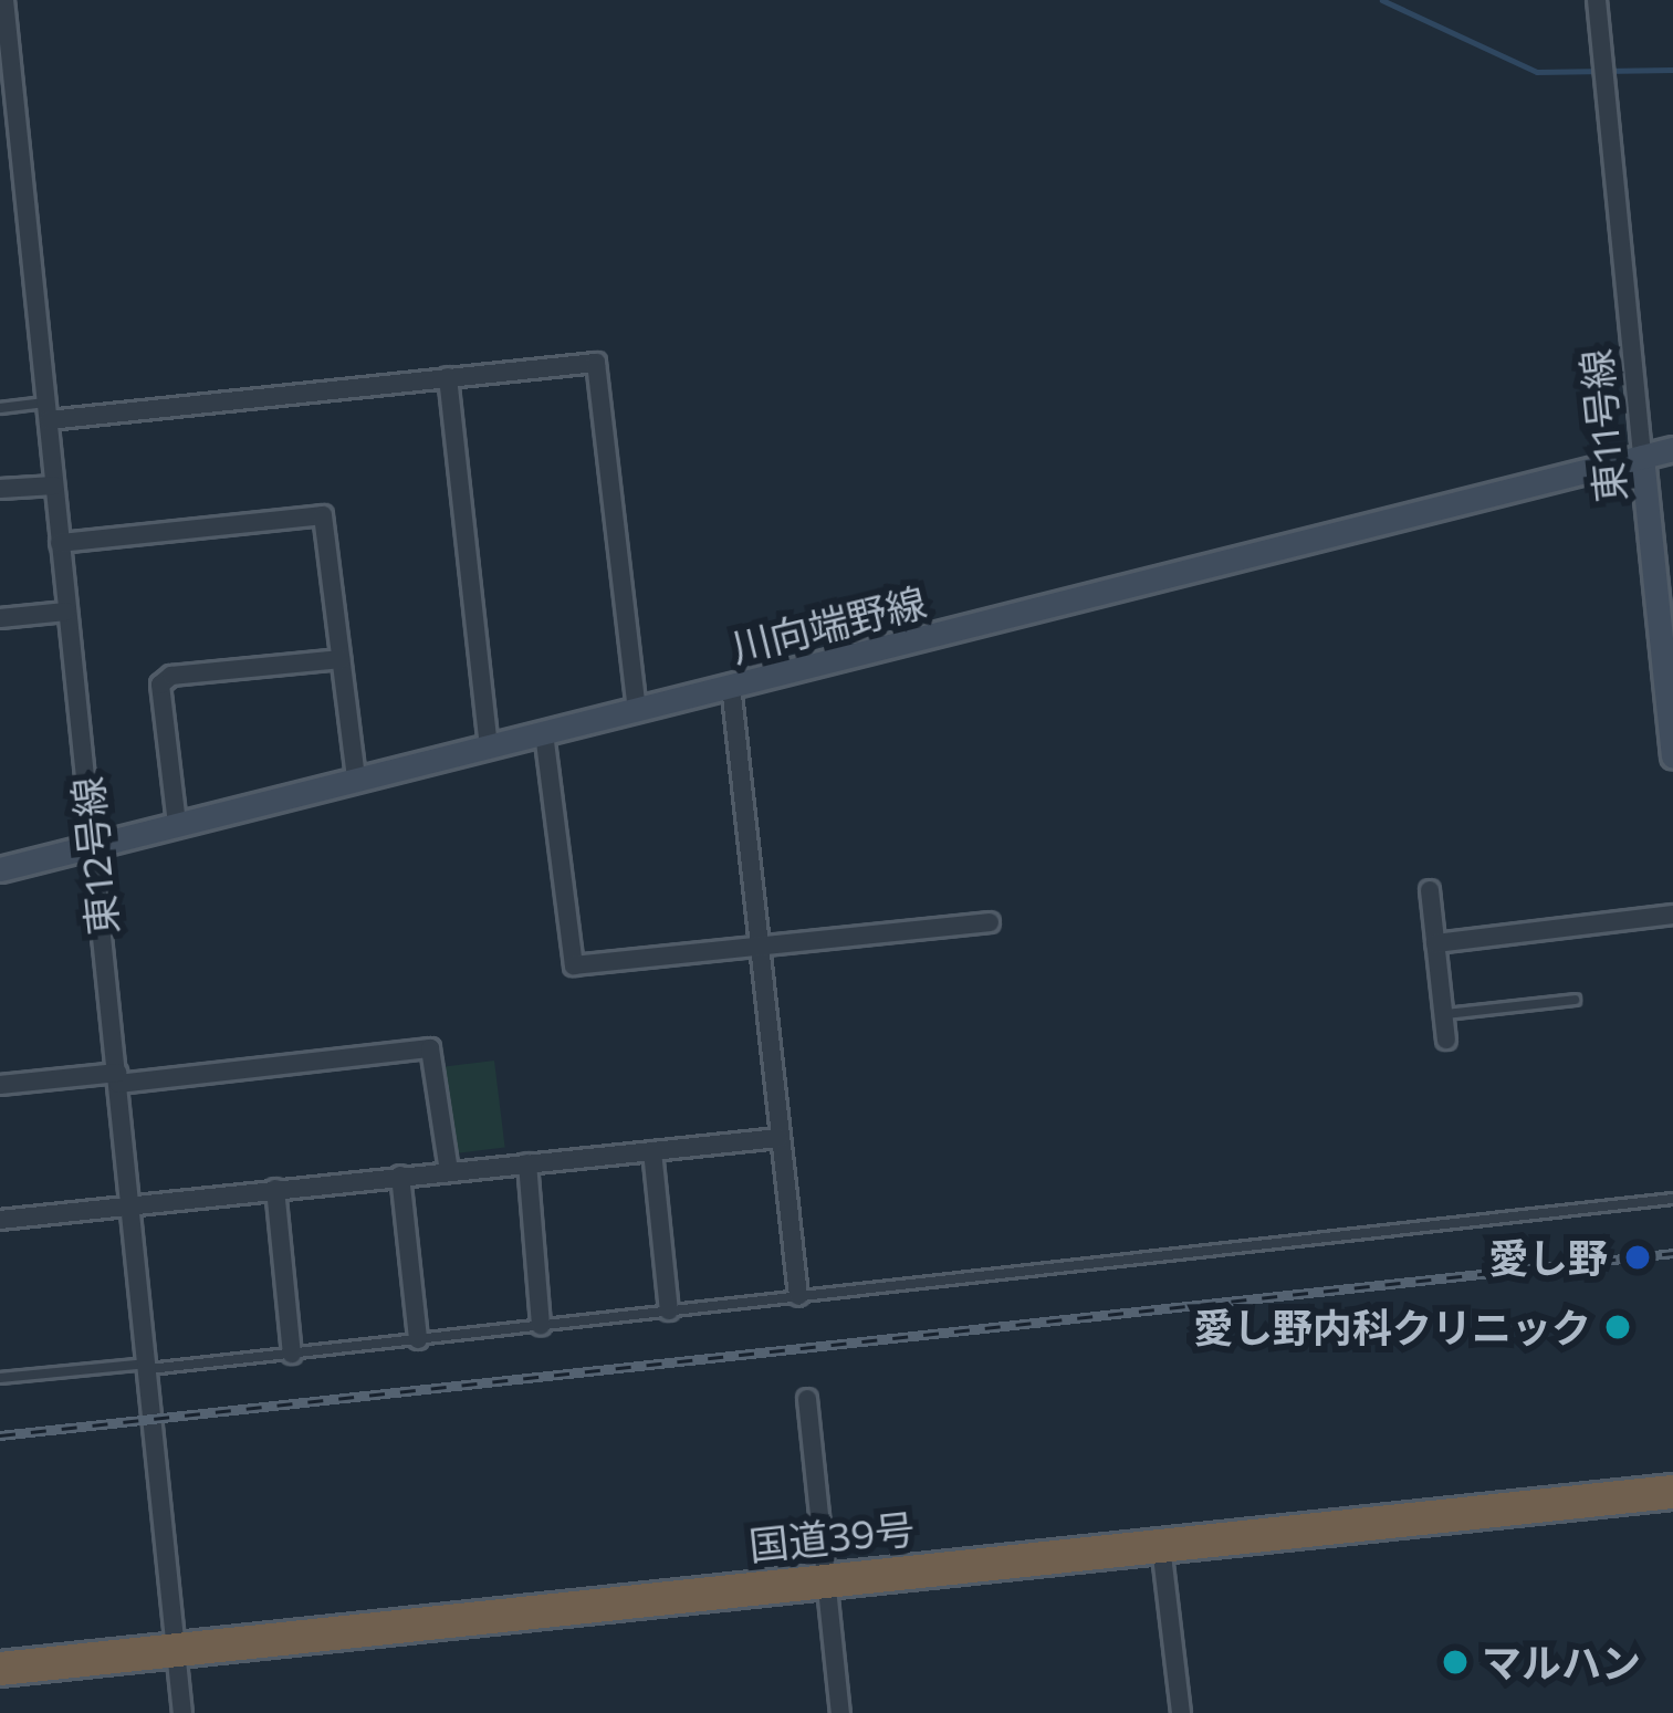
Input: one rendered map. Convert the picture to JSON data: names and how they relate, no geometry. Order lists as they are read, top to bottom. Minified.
{"streets":{"highway":["国道39号"],"main road":["東11号線","川向端野線"],"street":["東12号線"]},"crossings":[["東11号線","川向端野線"],["川向端野線","東12号線"],["東12号線","国道39号"]],"places":["愛し野","愛し野内科クリニック","マルハン"]}
